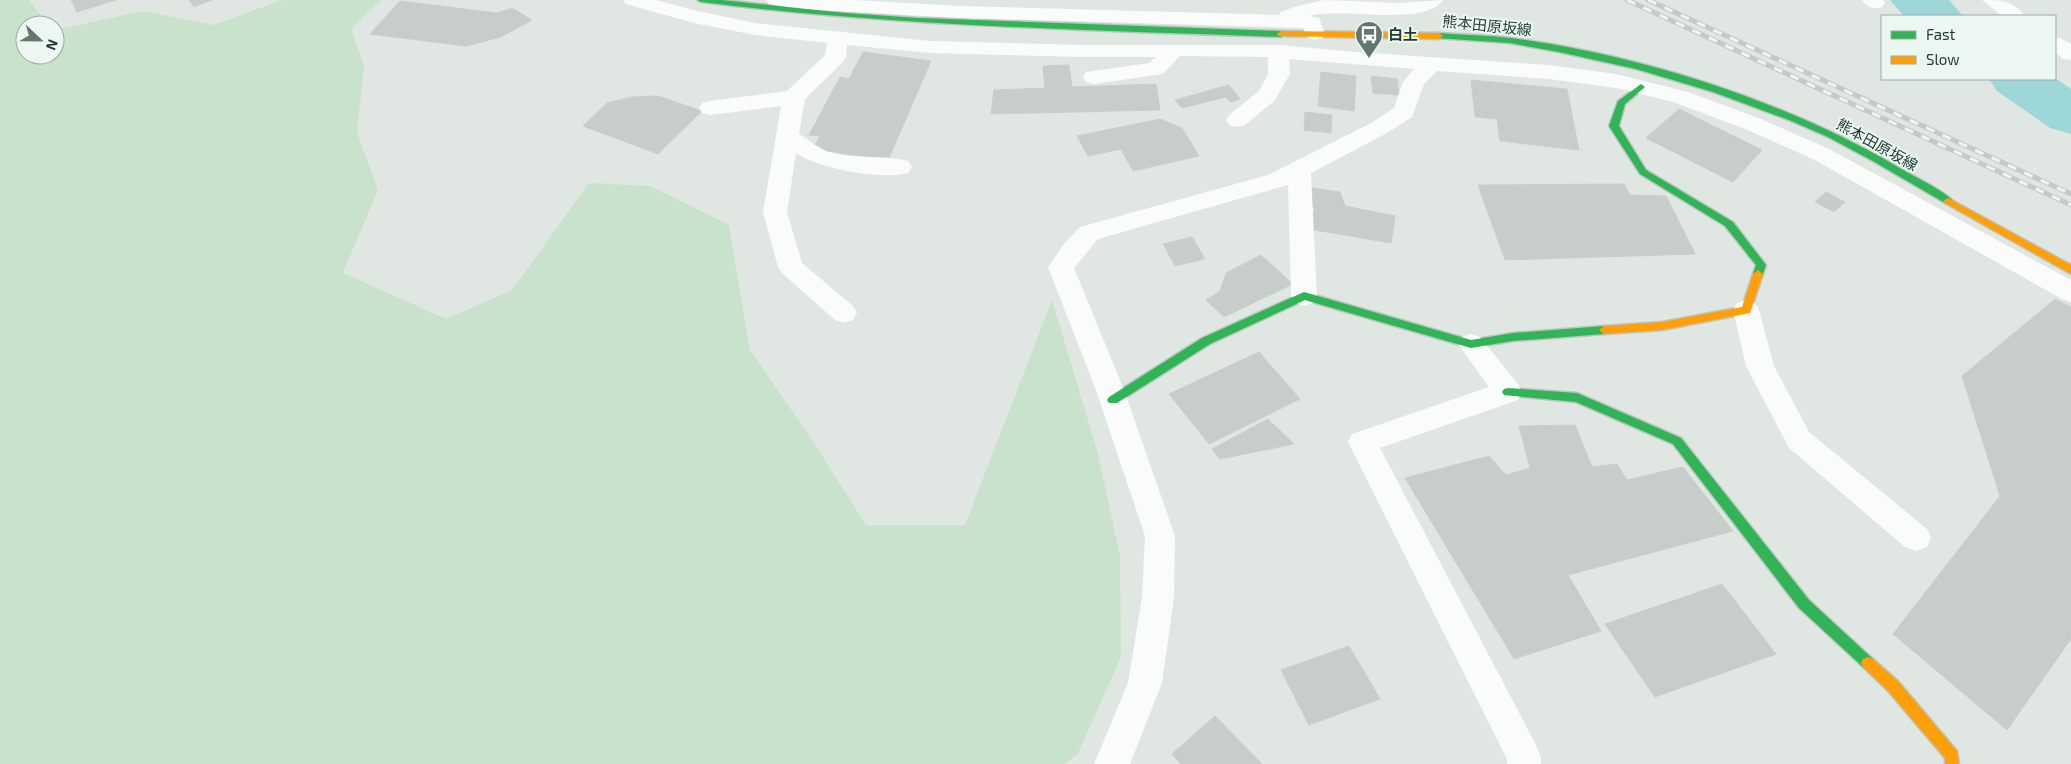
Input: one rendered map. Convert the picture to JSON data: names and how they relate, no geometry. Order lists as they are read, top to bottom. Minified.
{"streets":{"main road":["熊本田原坂線"]},"places":{"bus stop":["白土"]},"legend":["Fast","Slow"],"north":"right"}
